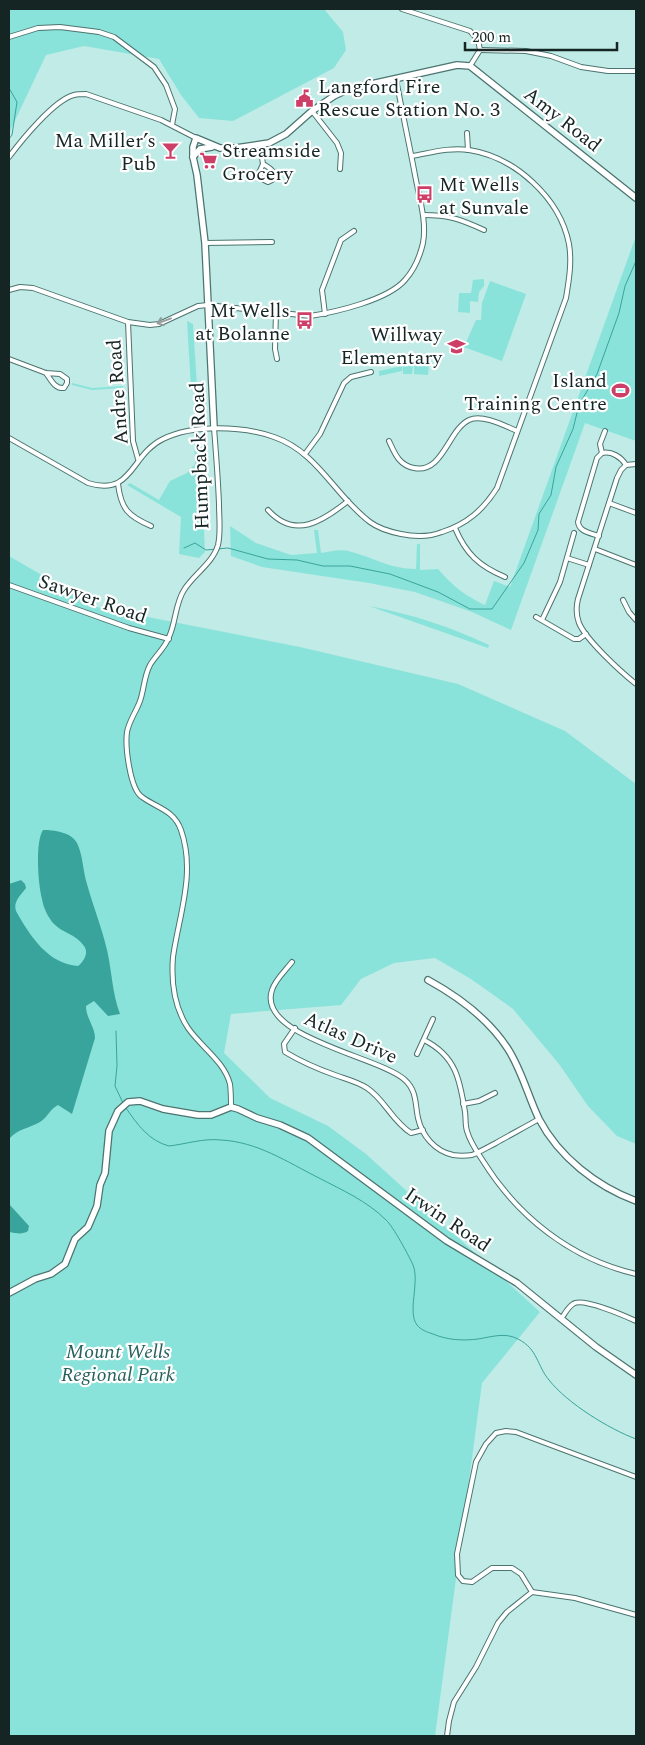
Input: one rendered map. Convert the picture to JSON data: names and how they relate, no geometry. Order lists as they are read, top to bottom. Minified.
{"streets":{"street":["Amy Road","Andre Road","Humpback Road","Sawyer Road","Atlas Drive","Irwin Road"]},"crossings":[["Humpback Road","Sawyer Road"],["Humpback Road","Irwin Road"]],"parks":["Mount Wells Regional Park"],"places":{"public building":["Langford Fire Rescue Station No. 3"],"bar":["Ma Miller’s Pub"],"supermarket":["Streamside Grocery"],"bus stop":["Mt Wells at Sunvale","Mt Wells at Bolanne"],"school or university":["Willway Elementary"],"sports":["Island Training Centre"]},"scale_bar":"200 m"}
